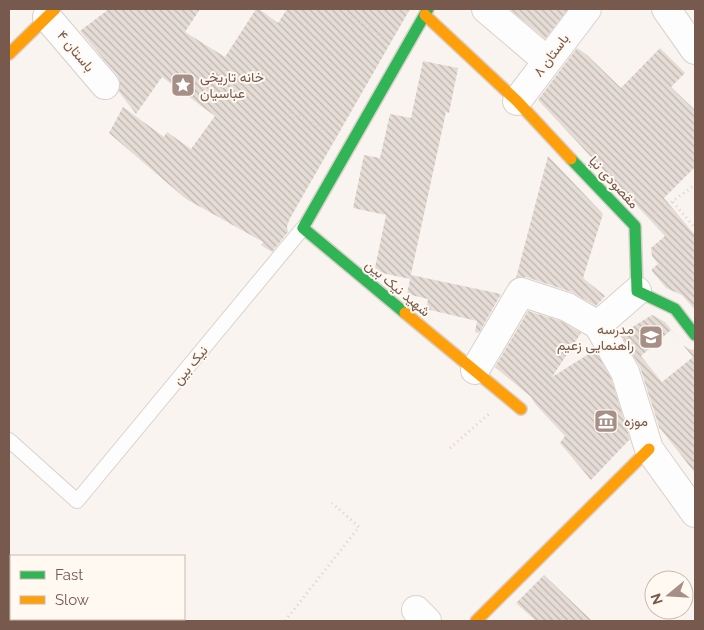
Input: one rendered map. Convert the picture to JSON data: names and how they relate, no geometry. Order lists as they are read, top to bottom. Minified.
{"streets":{"street":["باستان ۴","باستان ۸","مقصودی نیا","شهید نیک بین"],"lane":["نیک بین"]},"crossings":[["باستان ۸","مقصودی نیا"],["شهید نیک بین","نیک بین"]],"places":{"place":["خانه تاریخی عباسیان"],"school or university":["مدرسه راهنمایی زعیم"],"museum":["موزه"]},"legend":["Fast","Slow"],"north":"left"}
